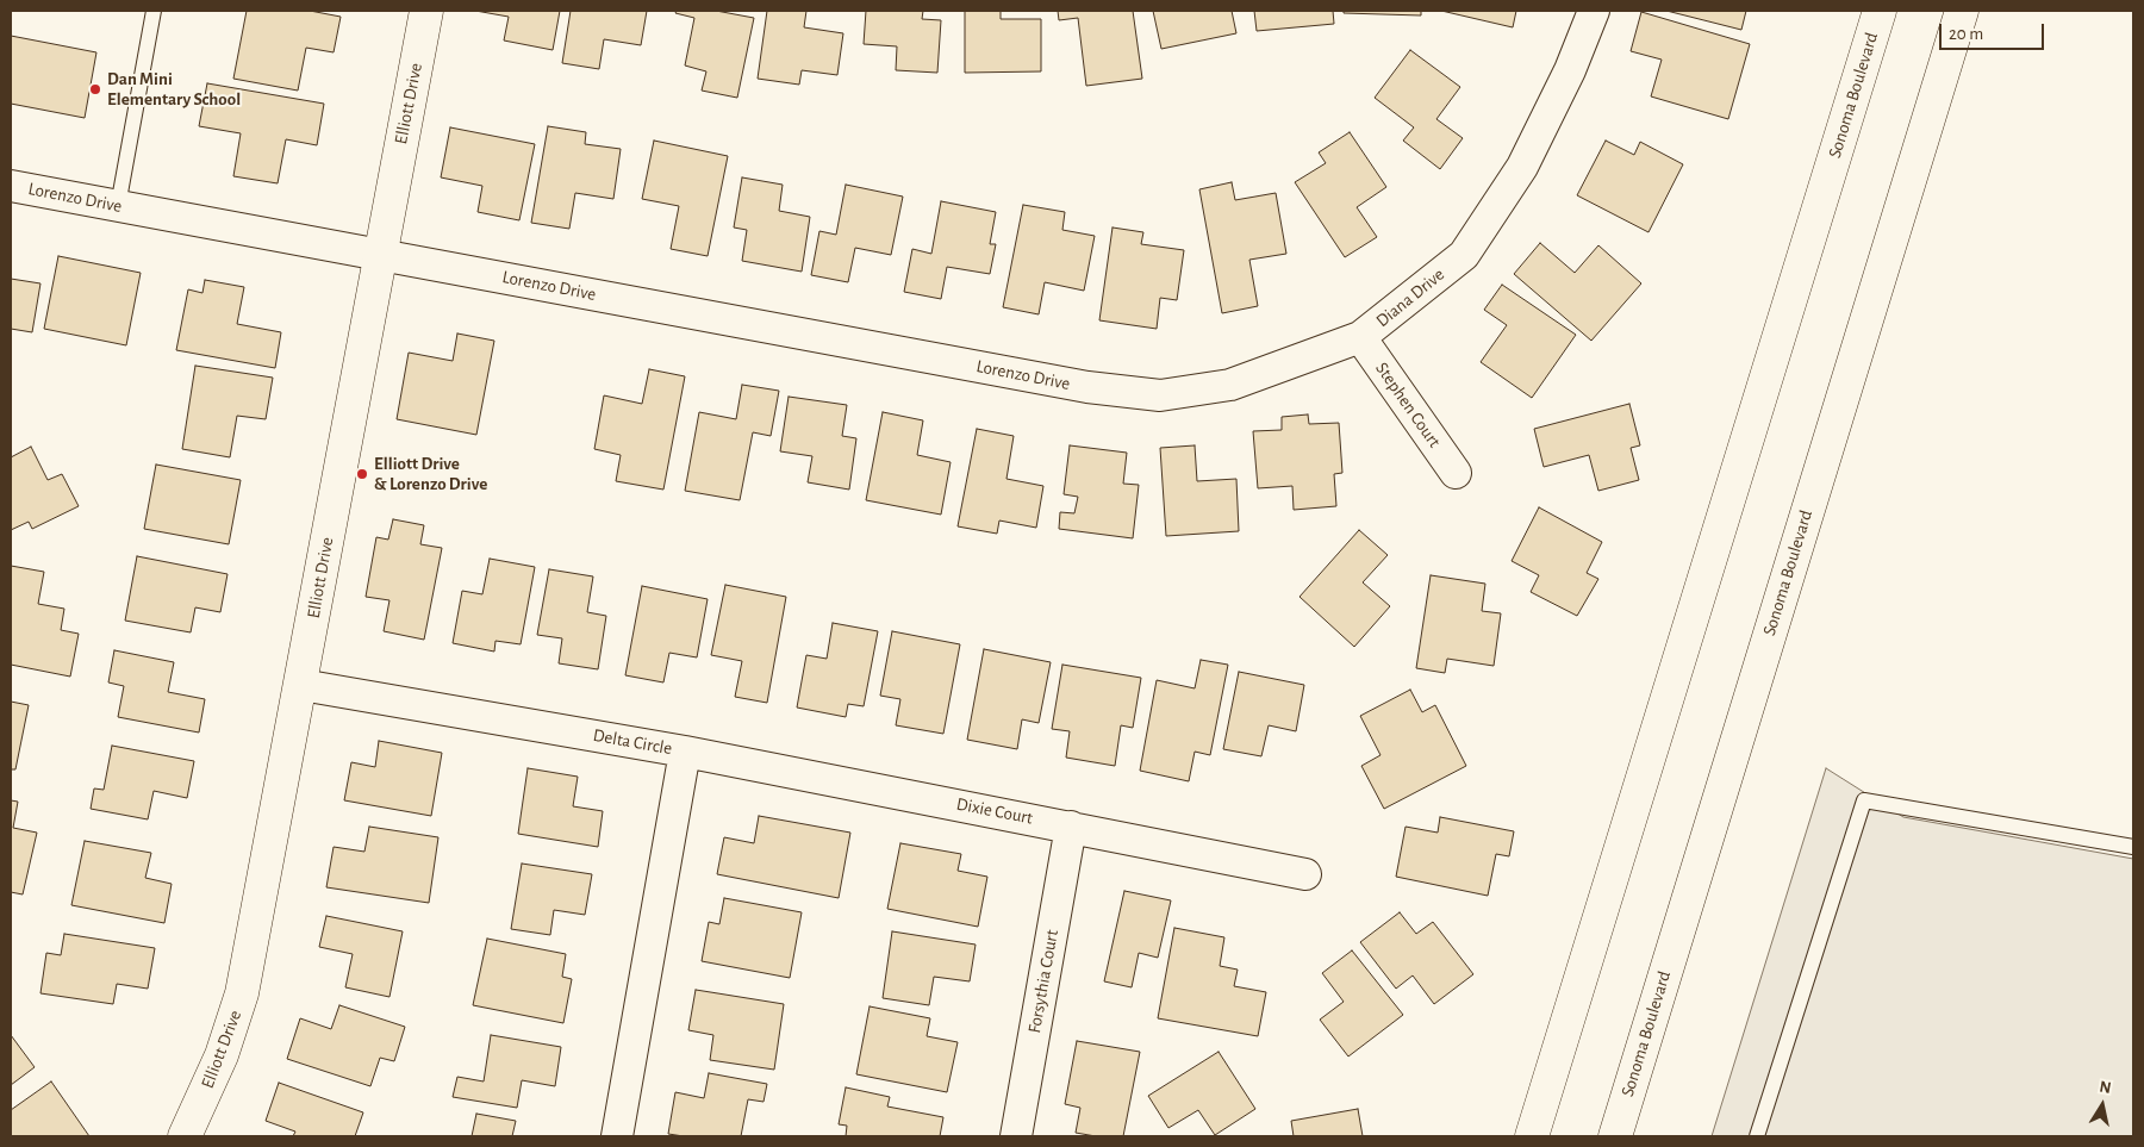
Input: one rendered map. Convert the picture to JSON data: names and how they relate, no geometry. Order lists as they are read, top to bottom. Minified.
{"streets":{"main road":["Sonoma Boulevard","Elliott Drive"],"street":["Lorenzo Drive","Diana Drive","Stephen Court","Delta Circle","Dixie Court","Forsythia Court"]},"crossings":[["Elliott Drive","Lorenzo Drive"],["Elliott Drive","Delta Circle"],["Lorenzo Drive","Diana Drive"],["Diana Drive","Stephen Court"],["Delta Circle","Dixie Court"],["Dixie Court","Forsythia Court"]],"places":["Dan Mini Elementary School","Elliott Drive & Lorenzo Drive"],"scale_bar":"20 m","north":"top"}
